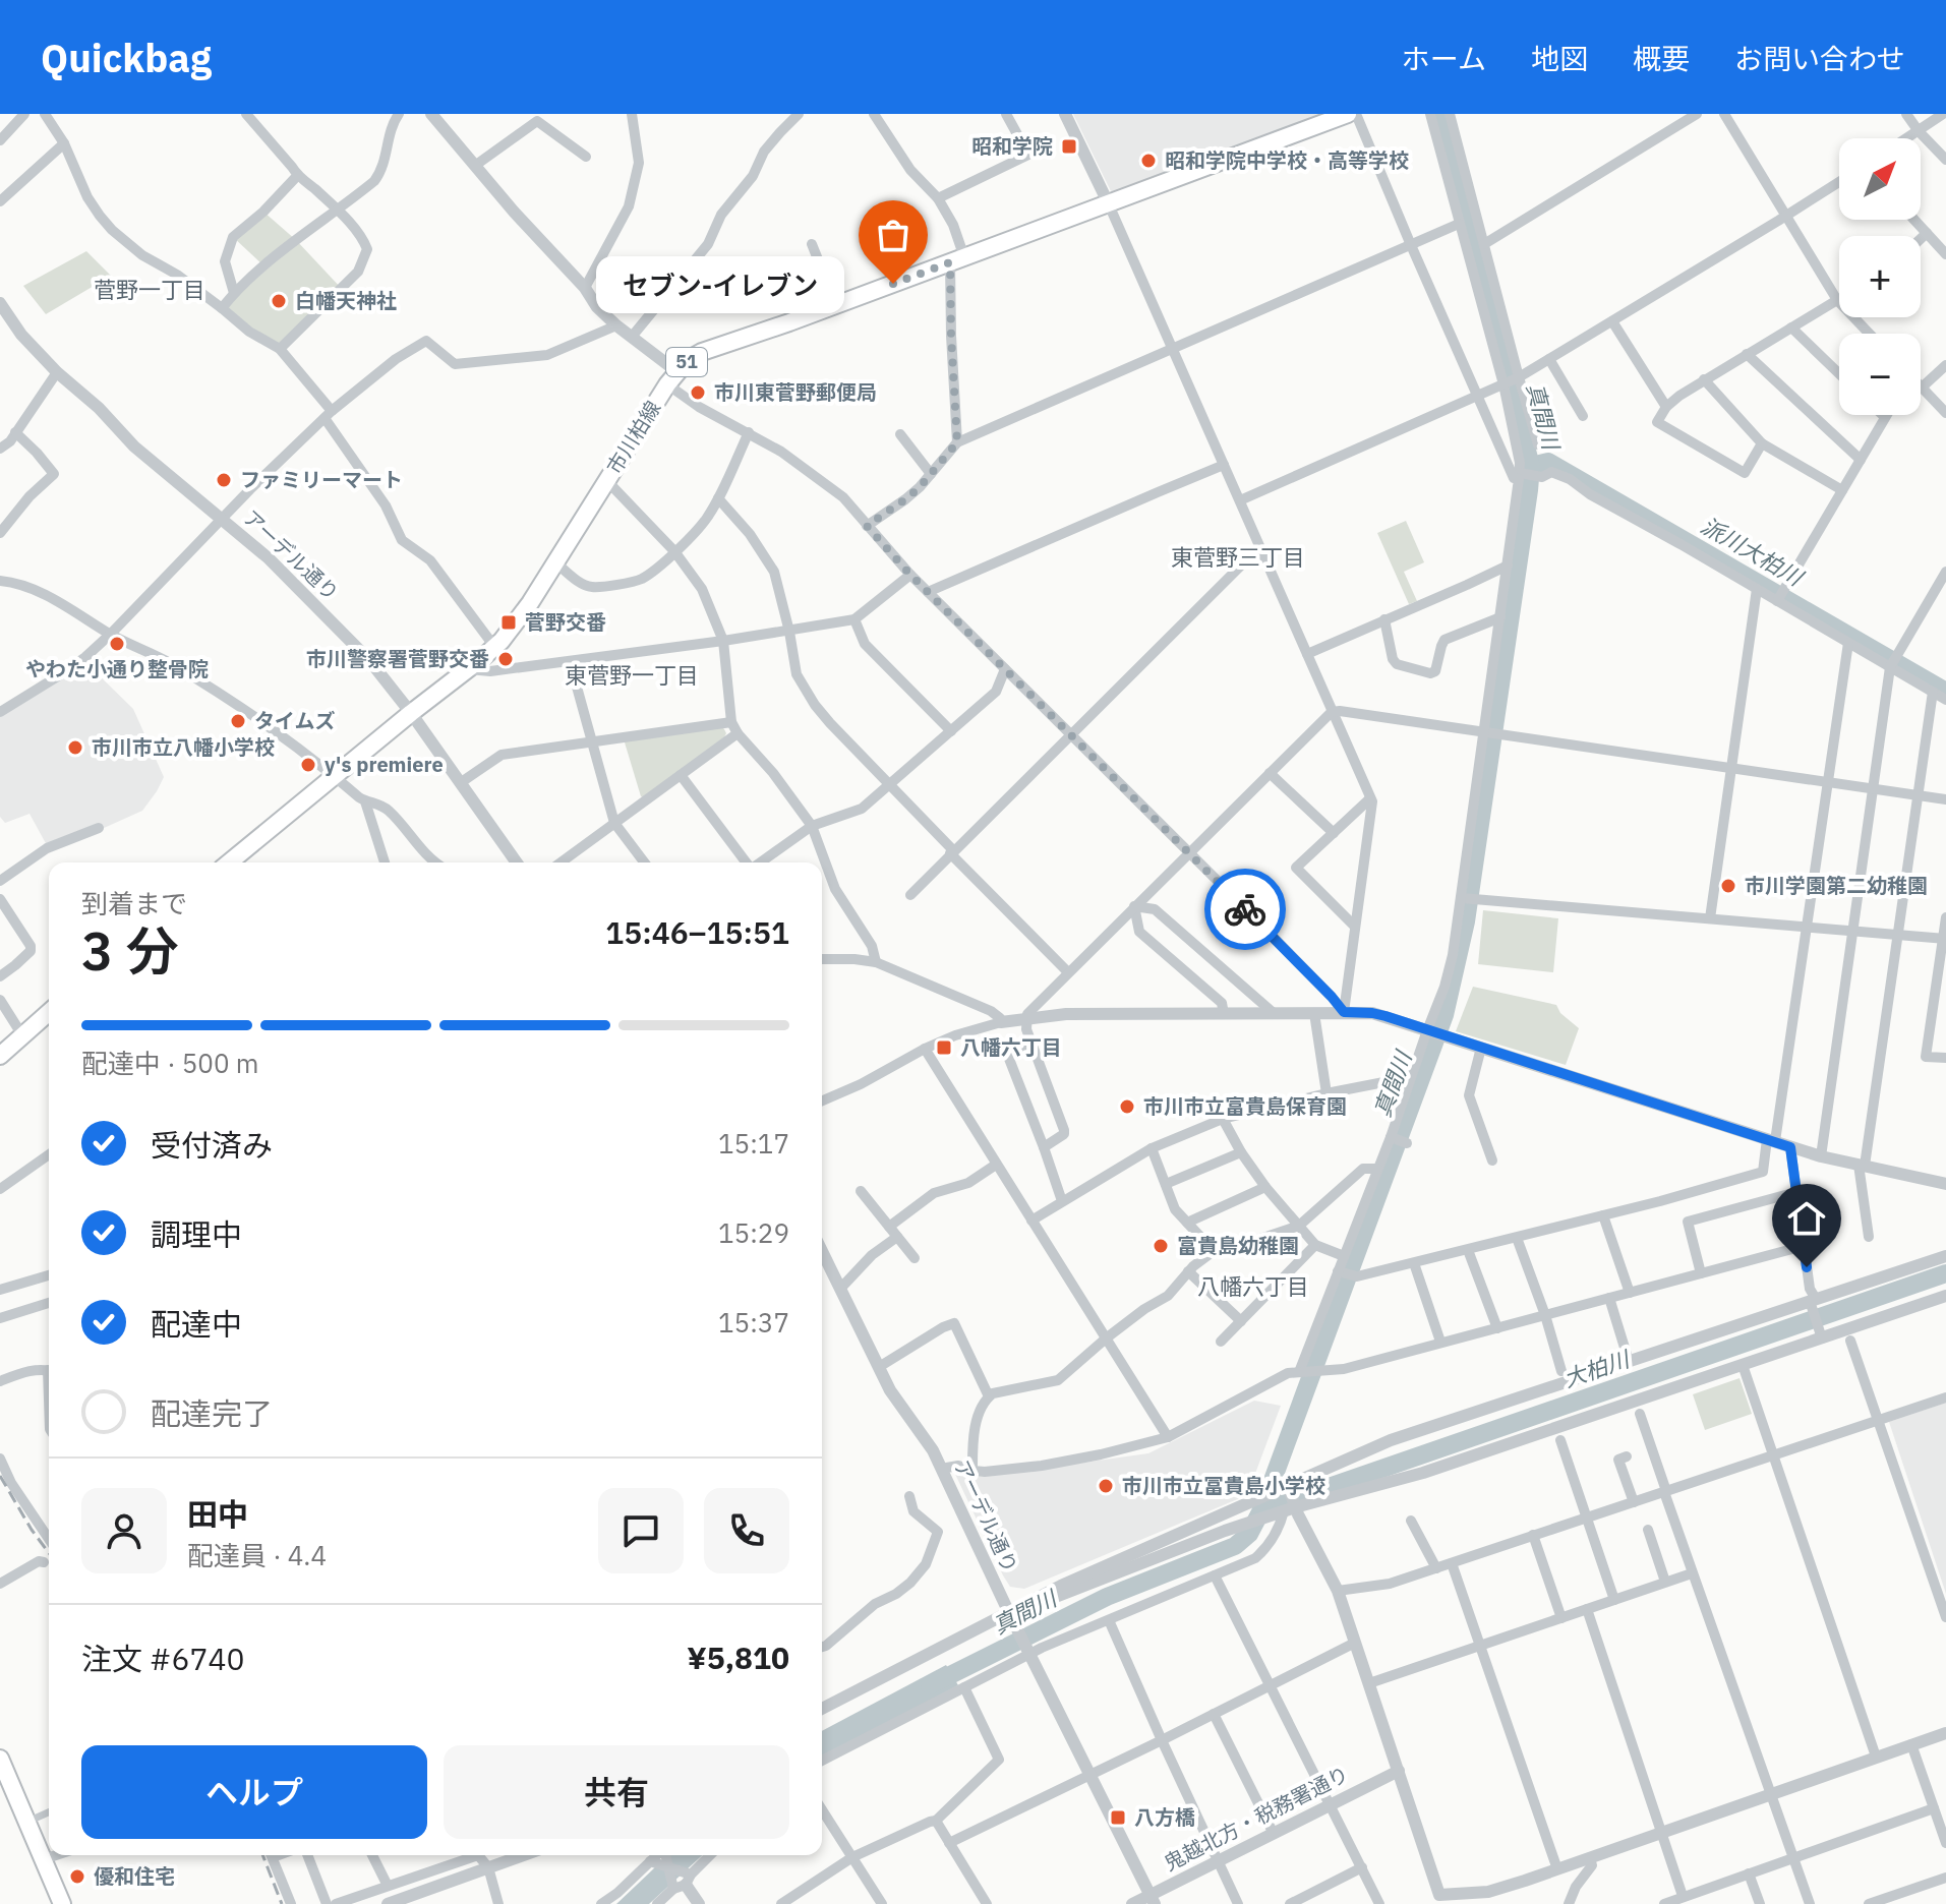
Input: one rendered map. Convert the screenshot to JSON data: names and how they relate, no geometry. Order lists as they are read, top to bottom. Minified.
{"streets":{"main road":["51","市川柏線"],"street":["アーデル通り","鬼越北方・税務署通り"]},"crossings":[["市川柏線","アーデル通り"],["アーデル通り","鬼越北方・税務署通り"]],"districts":["菅野一丁目","東菅野三丁目","東菅野一丁目","八幡六丁目"],"water":["真間川","派川大柏川","大柏川"],"places":{"transit":["昭和学院","菅野交番","八幡六丁目","八方橋"],"other":["昭和学院中学校・高等学校","セブン-イレブン","白幡天神社","市川東菅野郵便局","ファミリーマート","やわた小通り整骨院","市川警察署菅野交番","タイムズ","市川市立八幡小学校","y's premiere","市川学園第二幼稚園","市川市立富貴島保育園","富貴島幼稚園","市川市立冨貴島小学校","優和住宅"]},"north":"top right","page":{"header":"Quickbag","nav":["ホーム","地図","概要","お問い合わせ"],"map_buttons":["+","−"],"bubble":"セブン-イレブン","heading":["3 分","到着まで","15:46–15:51"],"panel":["田中","配達員 · 4.4","注文 #6740","¥5,810"],"bar":"配達中 · 500 m","list":[["受付済み","15:17"],["調理中","15:29"],["配達中","15:37"],"配達完了"],"buttons":["ヘルプ","共有"]}}
